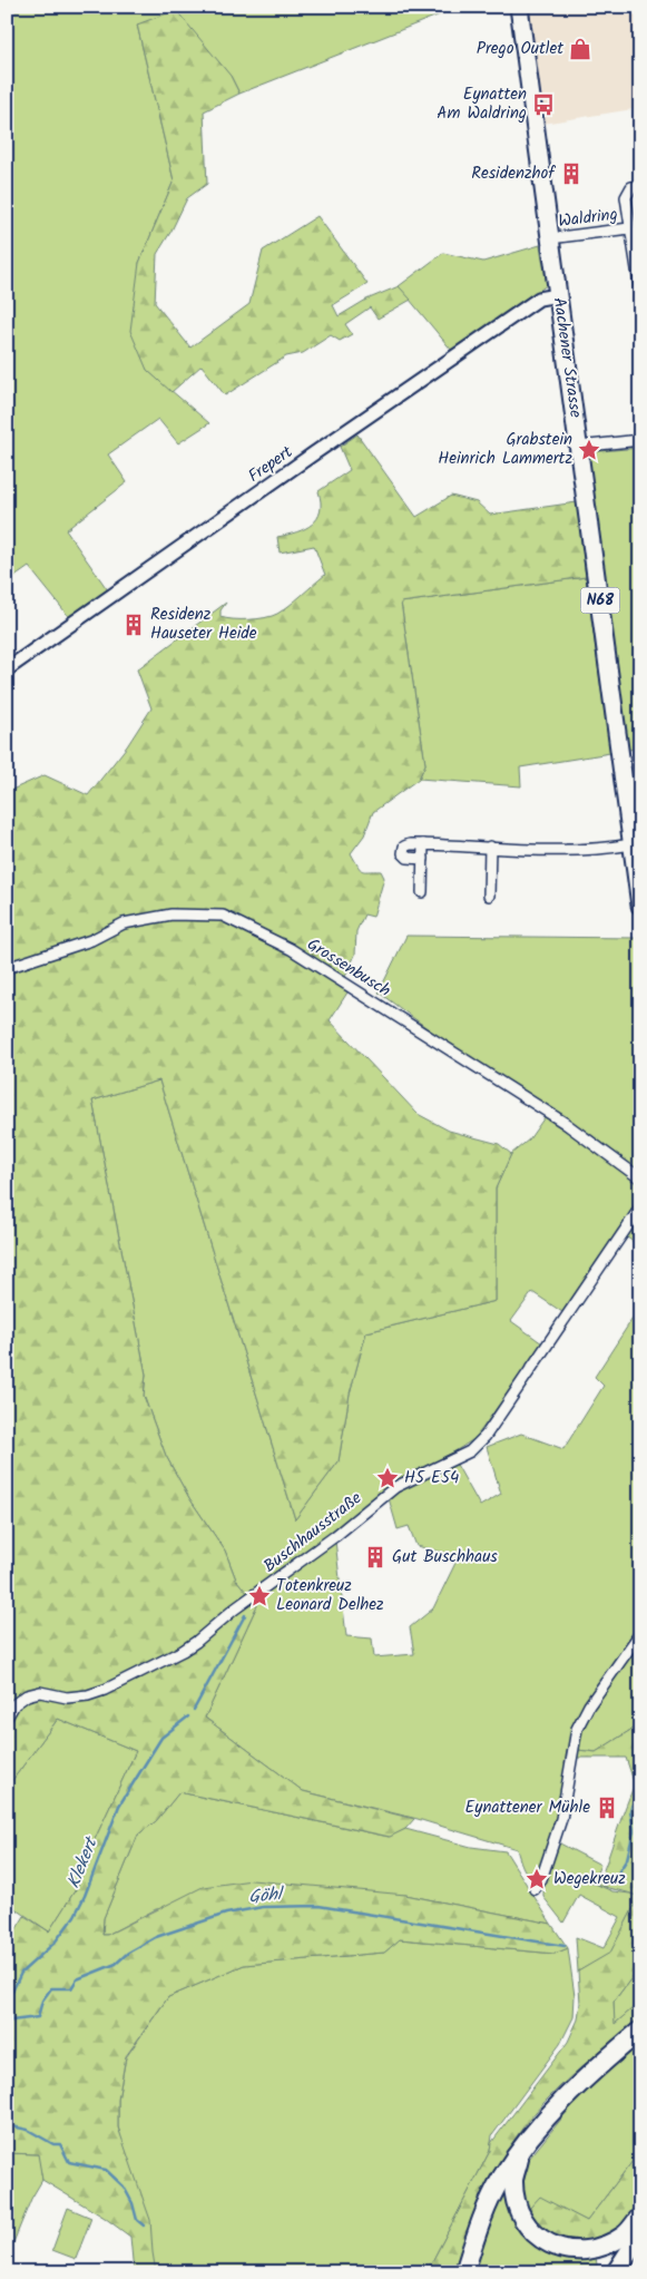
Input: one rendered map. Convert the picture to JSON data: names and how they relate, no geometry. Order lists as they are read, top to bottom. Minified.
{"streets":{"main road":["Aachener Strasse","N68"],"street":["Waldring","Frepert","Grossenbusch","Buschhausstraße"]},"crossings":[["Waldring","Aachener Strasse"],["Aachener Strasse","Frepert"]],"water":["Klekert","Göhl"],"places":{"shop":["Prego Outlet"],"bus stop":["Eynatten Am Waldring"],"building":["Residenzhof","Residenz Hauseter Heide","Gut Buschhaus","Eynattener Mühle"],"place":["Grabstein Heinrich Lammertz","H5 E54","Totenkreuz Leonard Delhez","Wegekreuz"]}}
